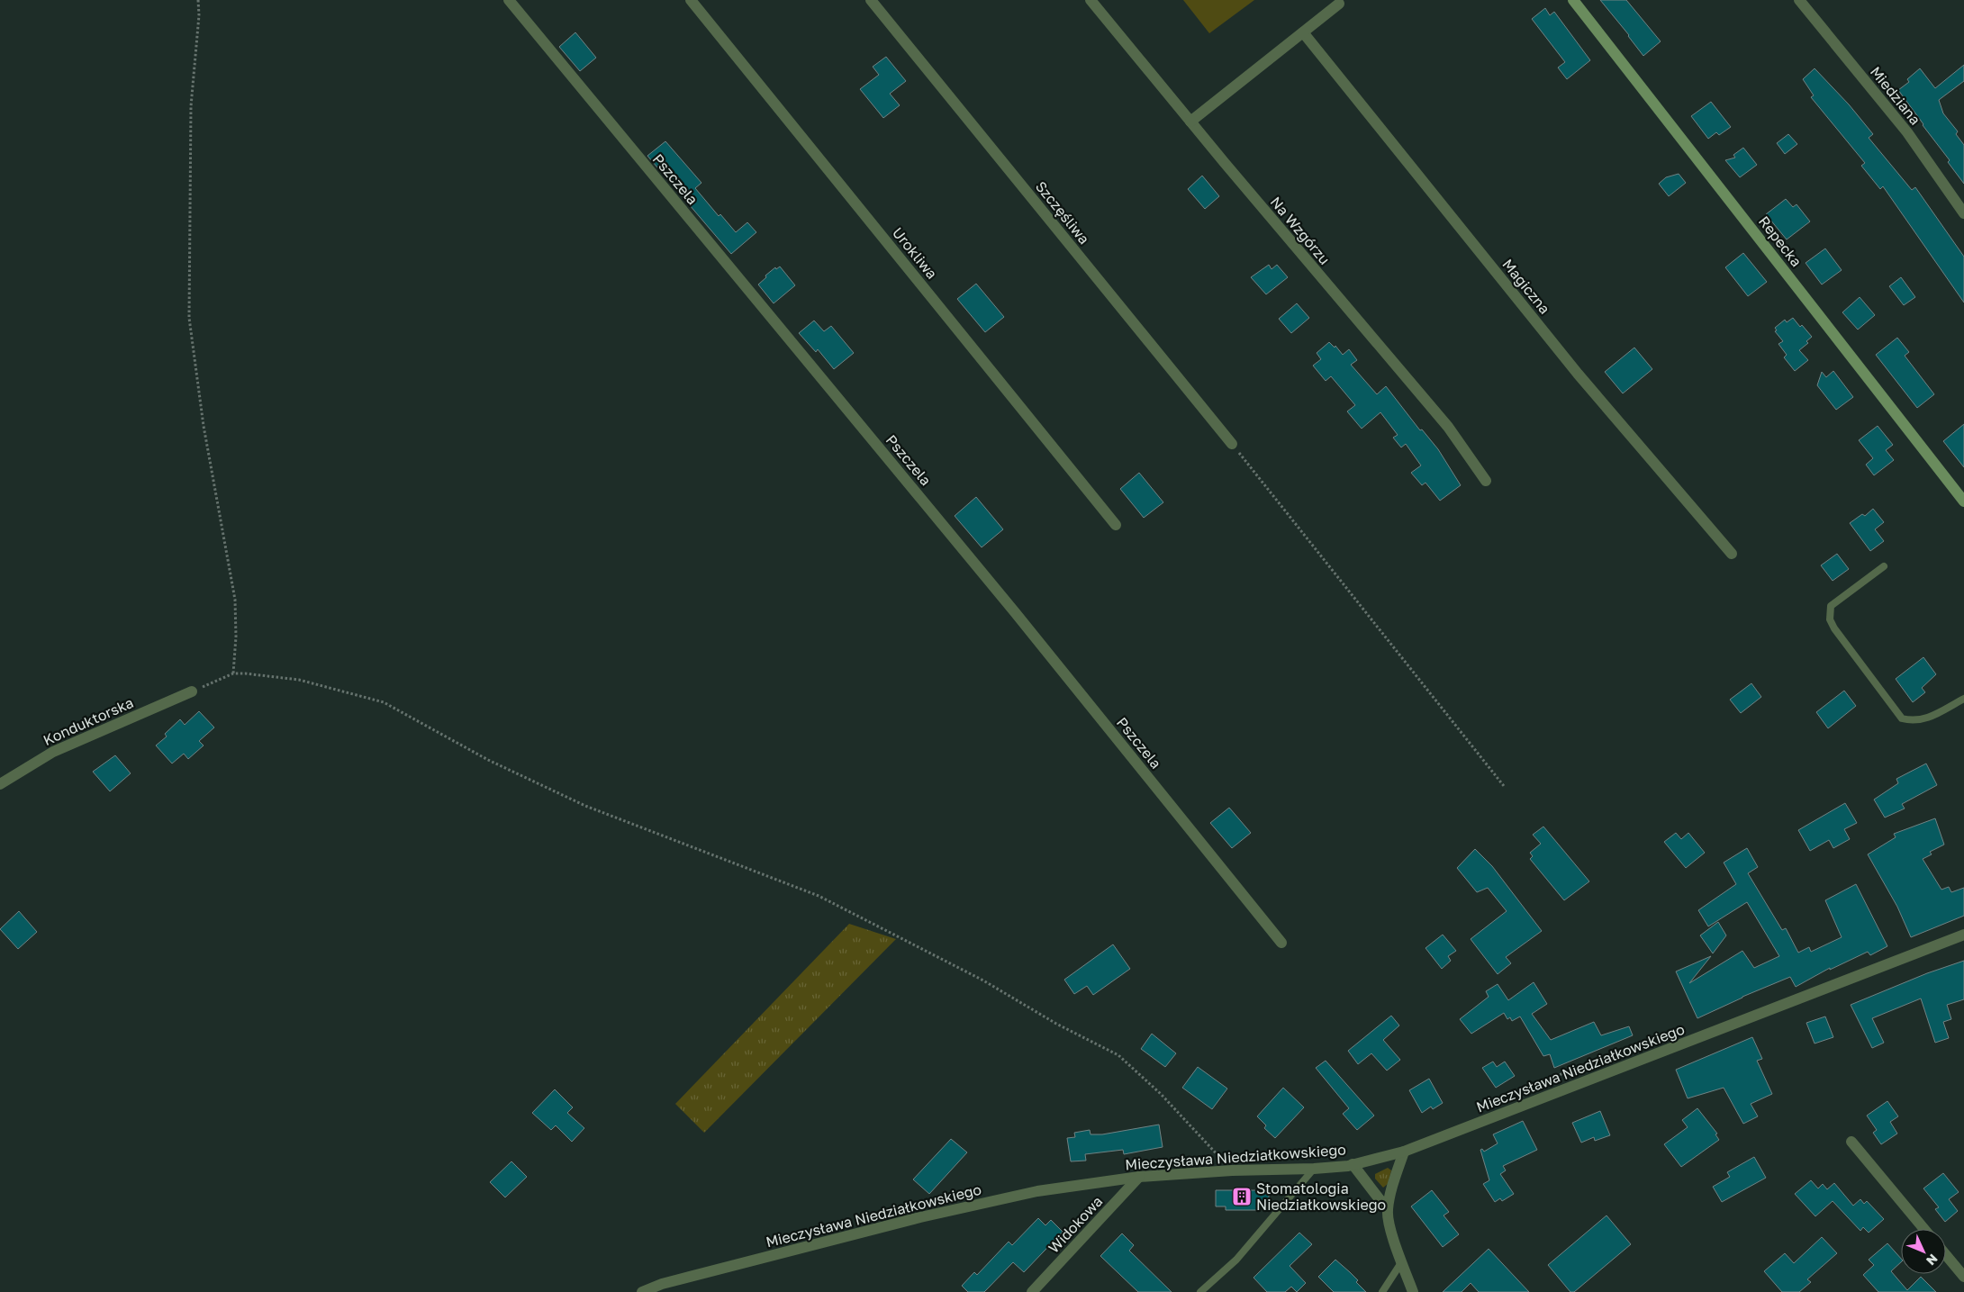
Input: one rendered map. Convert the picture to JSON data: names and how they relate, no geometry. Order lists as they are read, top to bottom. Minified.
{"streets":{"street":["Miedziana","Pszczela","Szczęśliwa","Na Wzgórzu","Repecka","Urokliwa","Magiczna","Konduktorska","Mieczysława Niedziałkowskiego","Widokowa"]},"crossings":[["Mieczysława Niedziałkowskiego","Widokowa"]],"places":{"building":["Stomatologia Niedziałkowskiego"]},"north":"bottom right"}
